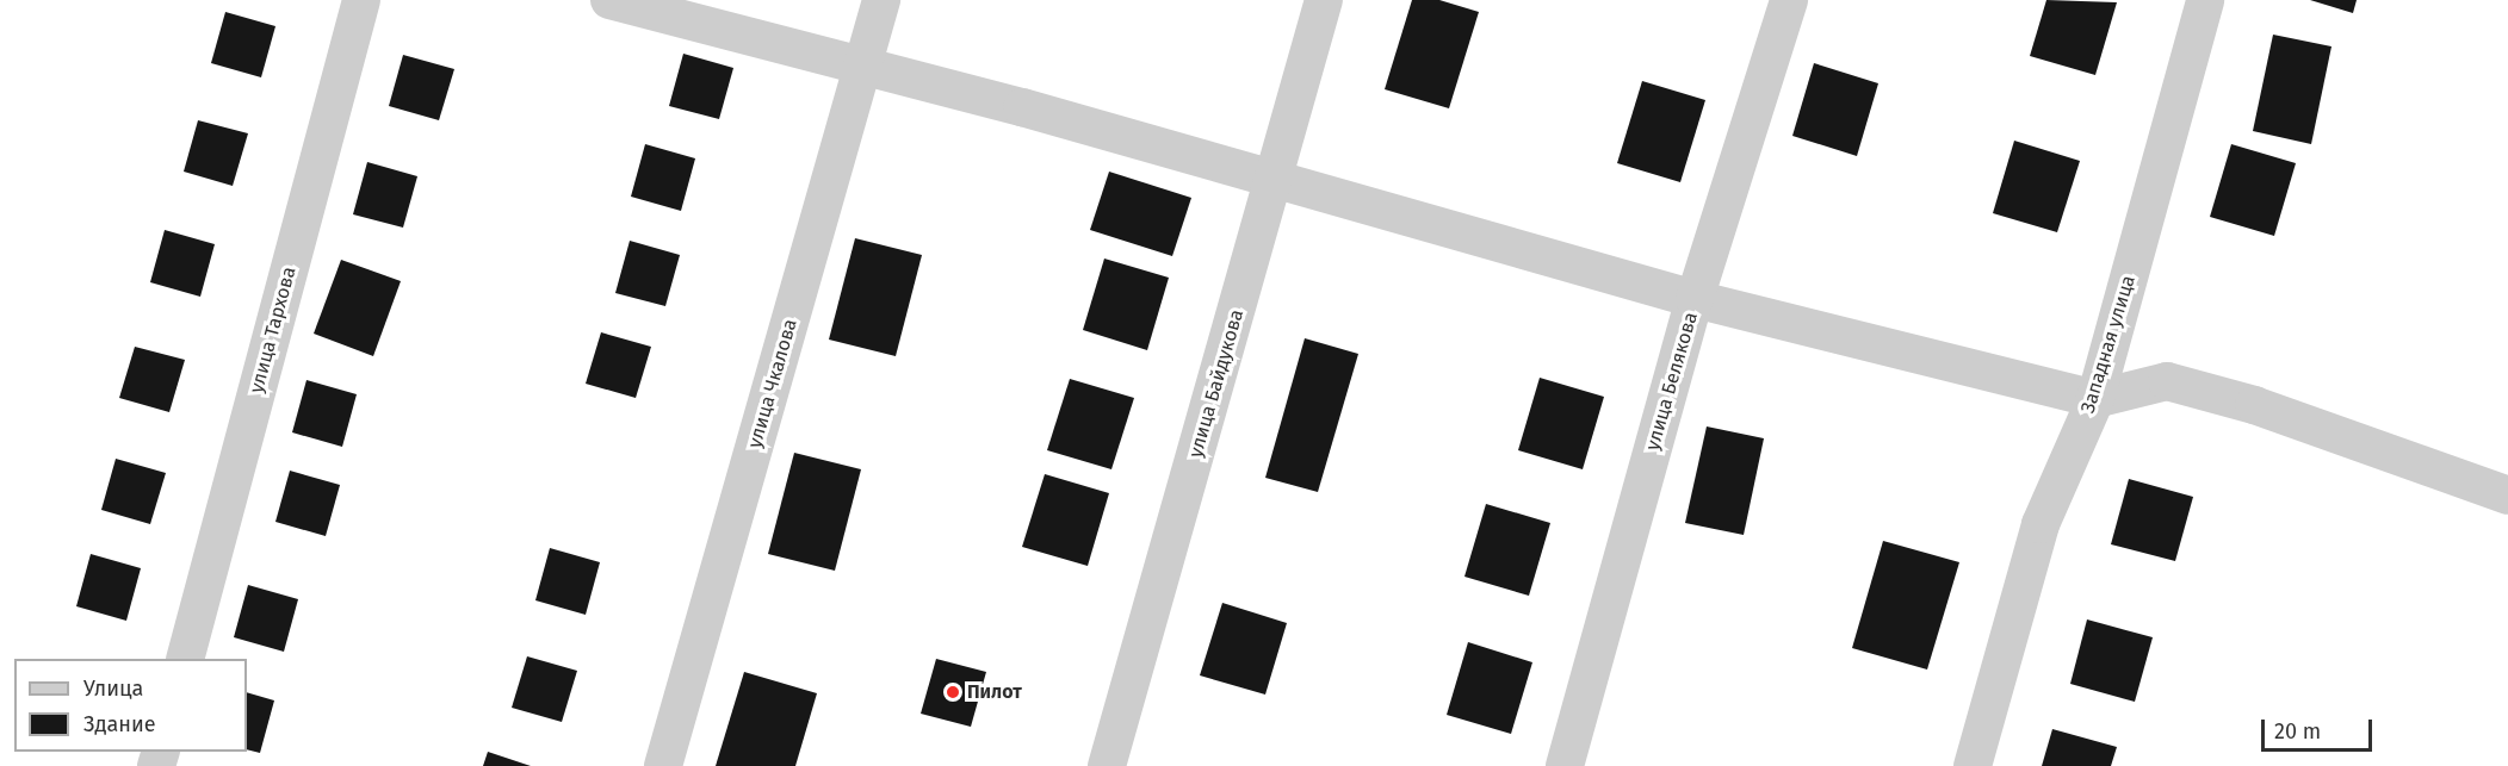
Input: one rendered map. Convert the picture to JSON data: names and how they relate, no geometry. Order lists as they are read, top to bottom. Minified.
{"streets":{"street":["улица Тархова","Западная улица","улица Белякова","улица Чкалова","улица Байдукова"]},"places":["Пилот"],"legend":["Улица","Здание"],"scale_bar":"20 m"}
